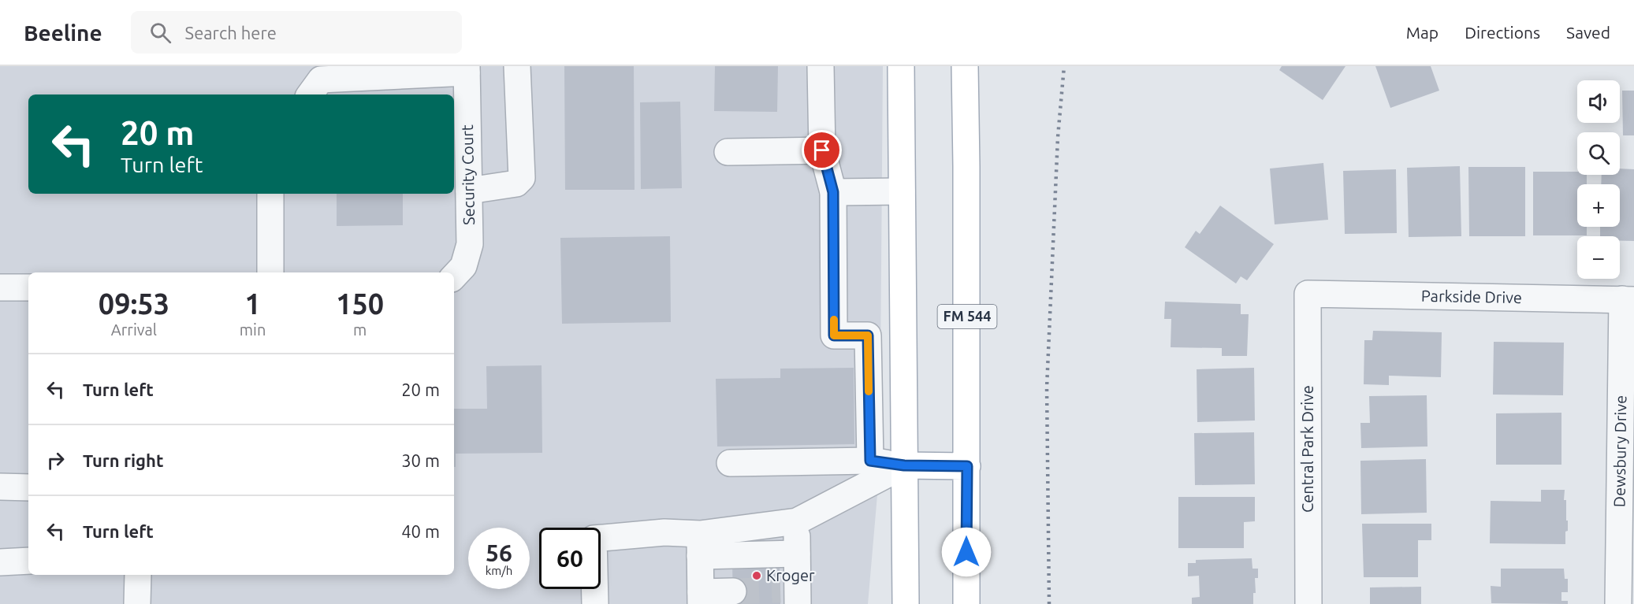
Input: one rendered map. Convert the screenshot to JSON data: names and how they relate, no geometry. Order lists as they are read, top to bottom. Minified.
{"streets":{"main road":["FM 544"],"street":["Security Court","Parkside Drive","Central Park Drive","Dewsbury Drive"]},"crossings":[["Parkside Drive","Central Park Drive"],["Parkside Drive","Dewsbury Drive"]],"places":["Kroger"],"page":{"header":"Beeline","search":"Search here","nav":["Map","Directions","Saved"],"map_buttons":["+","−"],"turn":["20 m","Turn left"],"eta":["09:53","Arrival","1","min","150","m"],"list":[{"name":"Turn left","value":"20 m"},{"name":"Turn right","value":"30 m"},{"name":"Turn left","value":"40 m"}],"speed":"56 km/h","limit":"60"}}
